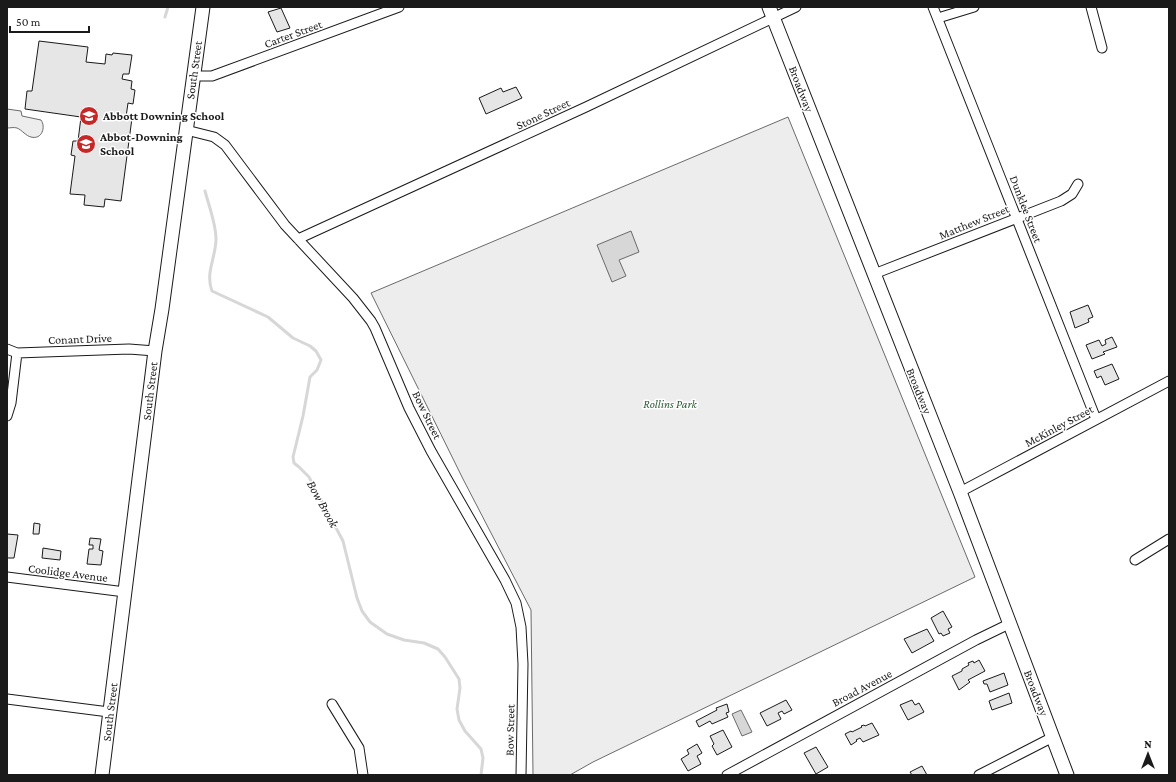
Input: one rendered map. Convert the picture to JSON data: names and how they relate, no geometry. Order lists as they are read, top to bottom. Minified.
{"streets":{"street":["Carter Street","South Street","Broadway","Stone Street","Dunklee Street","Matthew Street","Conant Drive","Bow Street","McKinley Street","Coolidge Avenue","Broad Avenue"]},"crossings":[["Carter Street","South Street"],["South Street","Conant Drive"],["South Street","Bow Street"],["South Street","Coolidge Avenue"],["Broadway","Stone Street"],["Broadway","Matthew Street"],["Broadway","McKinley Street"],["Broadway","Broad Avenue"],["Stone Street","Bow Street"],["Dunklee Street","Matthew Street"],["Dunklee Street","McKinley Street"]],"water":["Bow Brook"],"parks":["Rollins Park"],"places":{"school or university":["Abbott Downing School","Abbot-Downing School"]},"scale_bar":"50 m","north":"top"}
